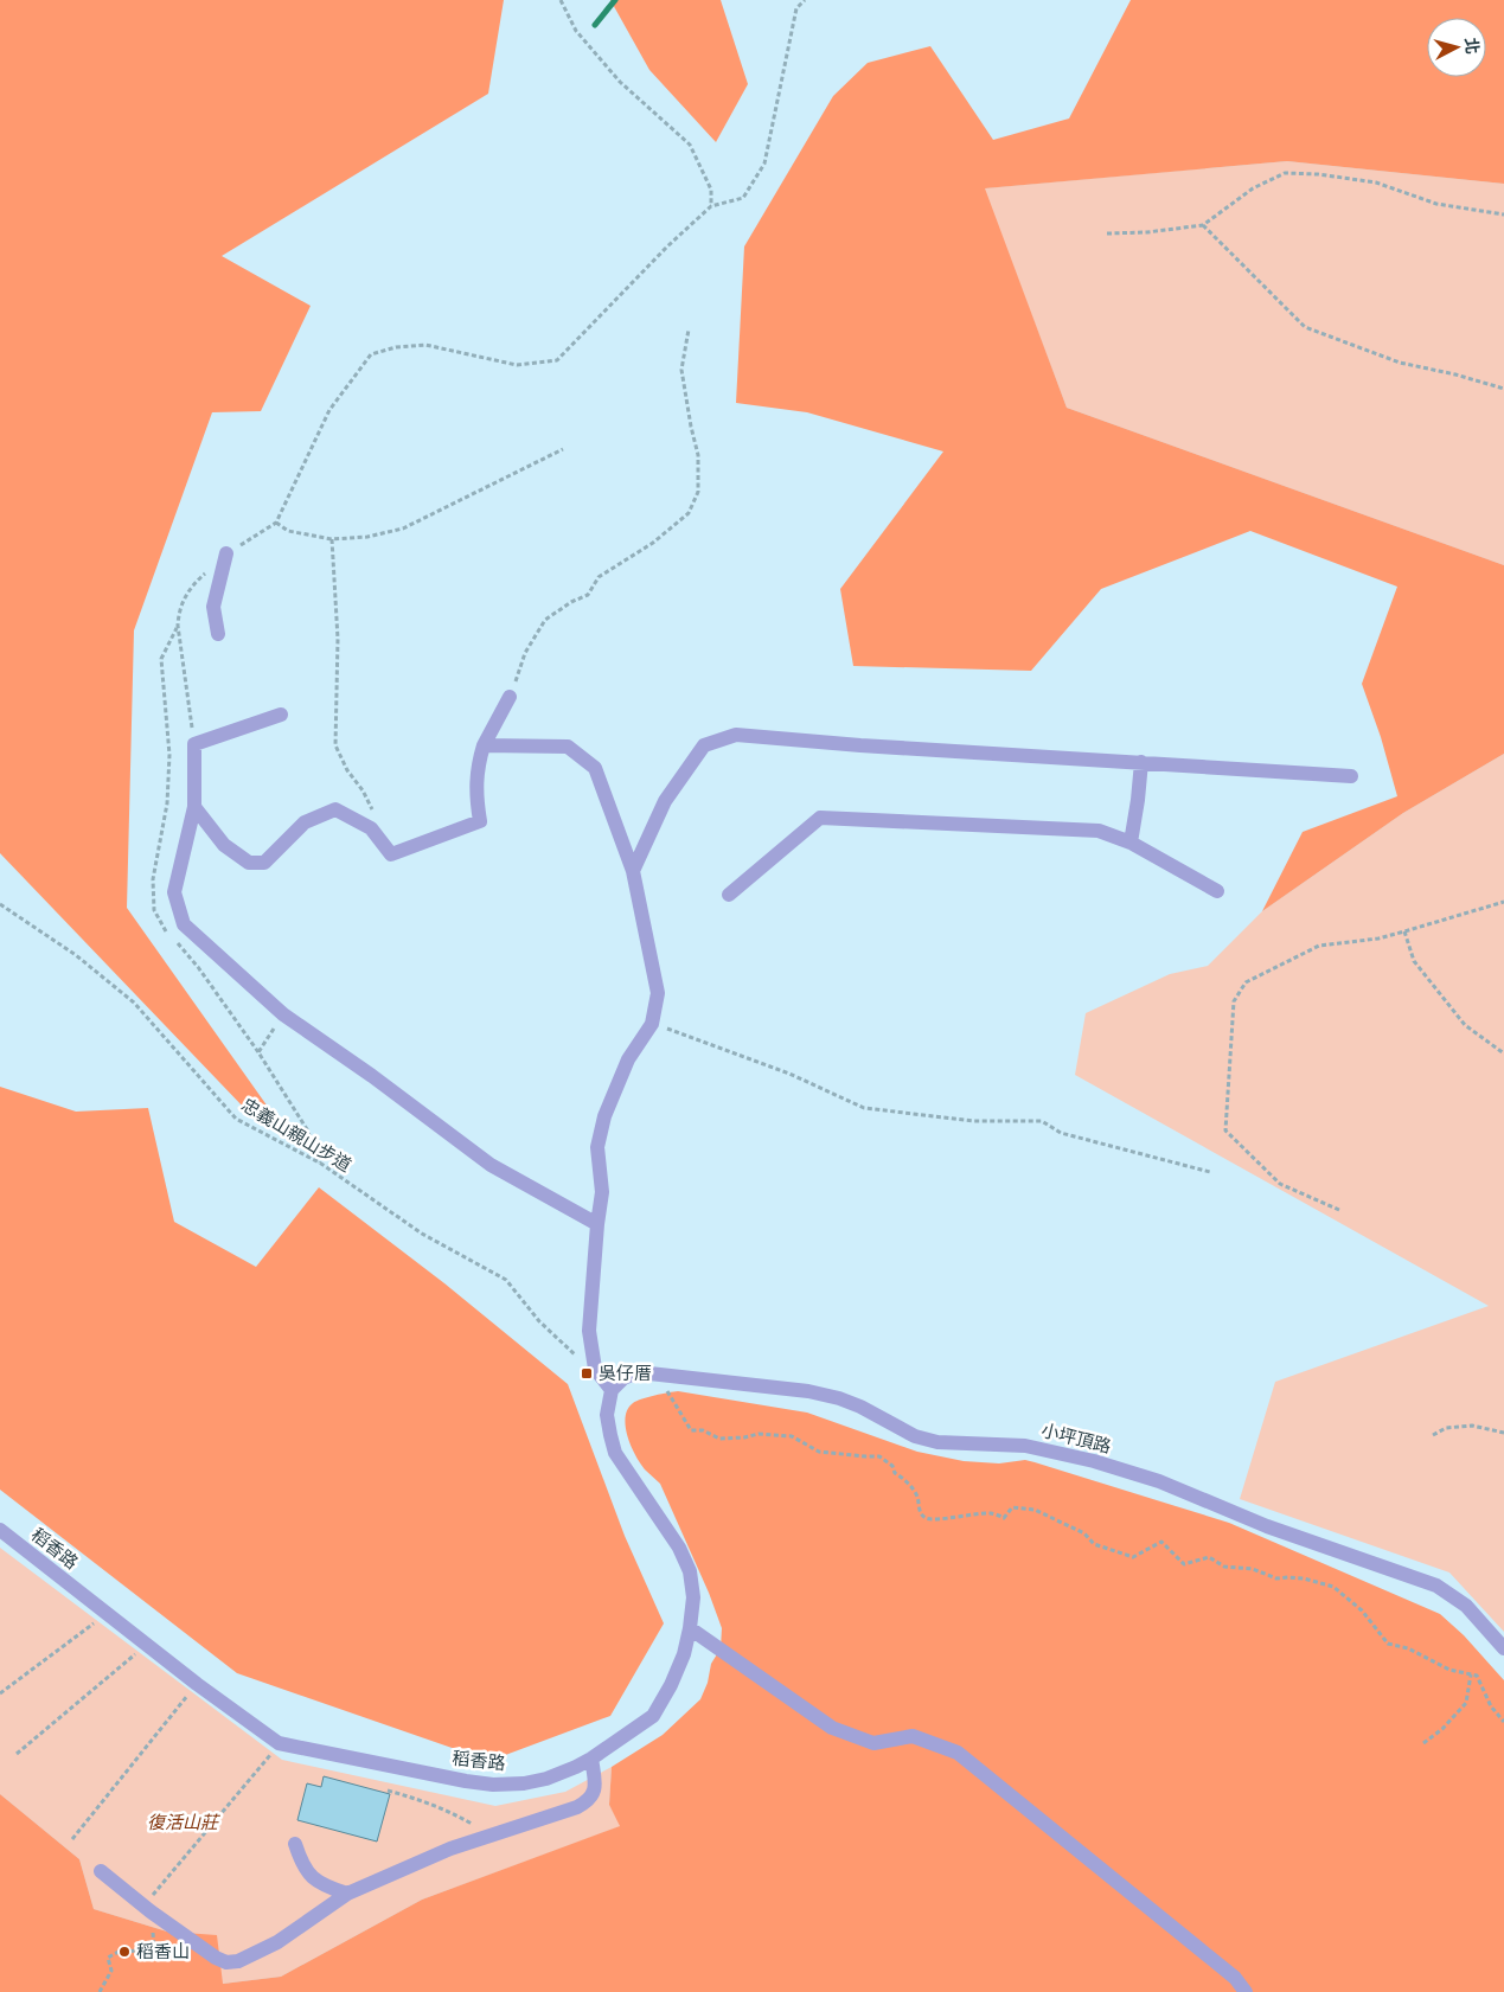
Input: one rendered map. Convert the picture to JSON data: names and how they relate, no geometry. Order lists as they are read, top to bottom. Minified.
{"streets":{"street":["小坪頂路","稻香路"],"path":["忠義山親山步道"]},"crossings":[["小坪頂路","稻香路"]],"parks":["復活山莊"],"places":{"transit":["吳仔厝"],"other":["稻香山"]},"north":"right"}
